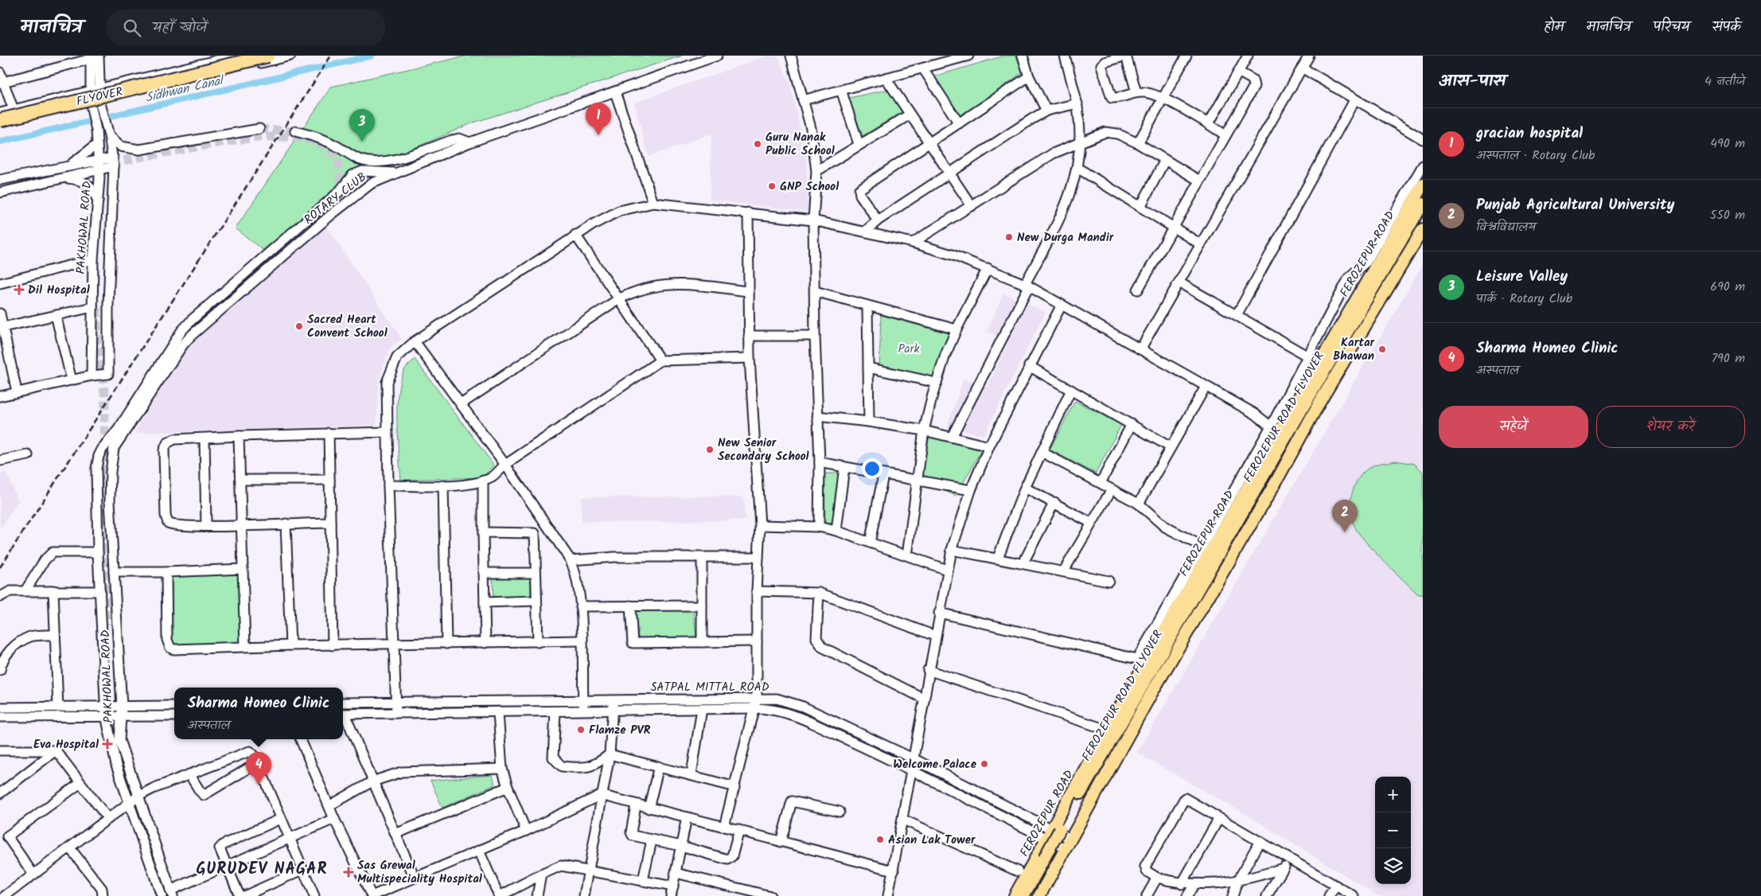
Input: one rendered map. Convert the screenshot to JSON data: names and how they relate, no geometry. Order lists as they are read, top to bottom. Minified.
{"streets":{"highway":["FLYOVER"],"main road":["FEROZEPUR ROAD","FEROZEPUR ROAD FLYOVER"],"street":["ROTARY CLUB","PAKHOWAL ROAD","SATPAL MITTAL ROAD"]},"crossings":[["ROTARY CLUB","PAKHOWAL ROAD"],["FEROZEPUR ROAD","FEROZEPUR ROAD FLYOVER"],["FEROZEPUR ROAD","SATPAL MITTAL ROAD"],["FEROZEPUR ROAD FLYOVER","SATPAL MITTAL ROAD"]],"districts":["GURUDEV NAGAR"],"water":["Sidhwan Canal"],"parks":["Park"],"places":{"other":["Guru Nanak Public School","GNP School","New Durga Mandir","Sacred Heart Convent School","Kartar Bhawan","New Senior Secondary School","Flamze PVR","Welcome Palace","Asian Lak Tower"],"health":["Dil Hospital","Eva Hospital","Sas Grewal Multispeciality Hospital"]},"page":{"header":"मानचित्र","search":"यहाँ खोजें","nav":["होम","मानचित्र","परिचय","संपर्क"],"heading":["आस-पास","4 नतीजे"],"pins":["1","3","2","4"],"list":[{"mark":"1","name":"gracian hospital","note":"अस्पताल · Rotary Club","value":"490 m"},{"mark":"2","name":"Punjab Agricultural University","note":"विश्वविद्यालय","value":"550 m"},{"mark":"3","name":"Leisure Valley","note":"पार्क · Rotary Club","value":"690 m"},{"mark":"4","name":"Sharma Homeo Clinic","note":"अस्पताल","value":"790 m"}],"buttons":["सहेजें","शेयर करें"],"popup":["Sharma Homeo Clinic","अस्पताल"],"map_buttons":["+","−"]}}
